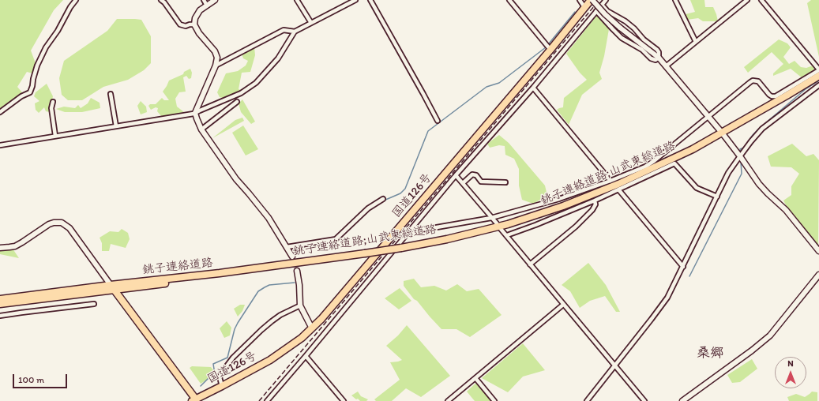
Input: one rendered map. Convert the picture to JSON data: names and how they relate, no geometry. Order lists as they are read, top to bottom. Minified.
{"streets":{"highway":["銚子連絡道路;山武東総道路","国道126号","銚子連絡道路"]},"crossings":[["銚子連絡道路;山武東総道路","銚子連絡道路"],["国道126号","銚子連絡道路"]],"districts":["桑郷"],"scale_bar":"100 m","north":"top"}
